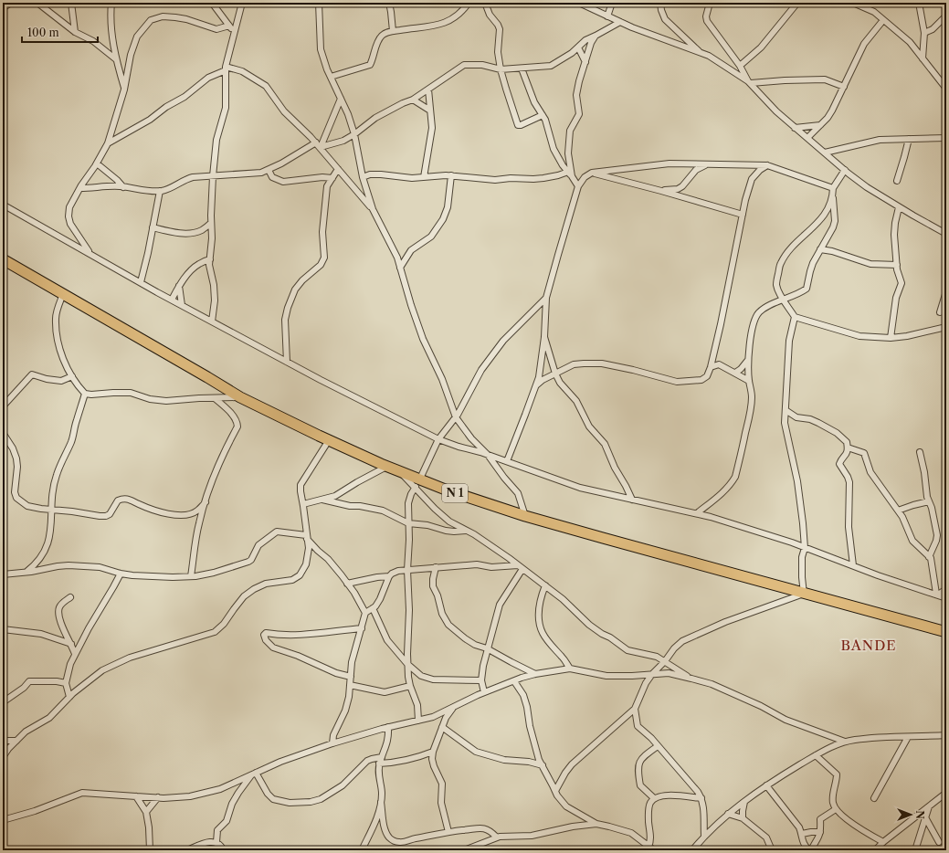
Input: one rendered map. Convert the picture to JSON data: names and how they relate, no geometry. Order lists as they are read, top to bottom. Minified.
{"streets":{"highway":["N 1"]},"districts":["BANDE"],"scale_bar":"100 m","north":"right"}
